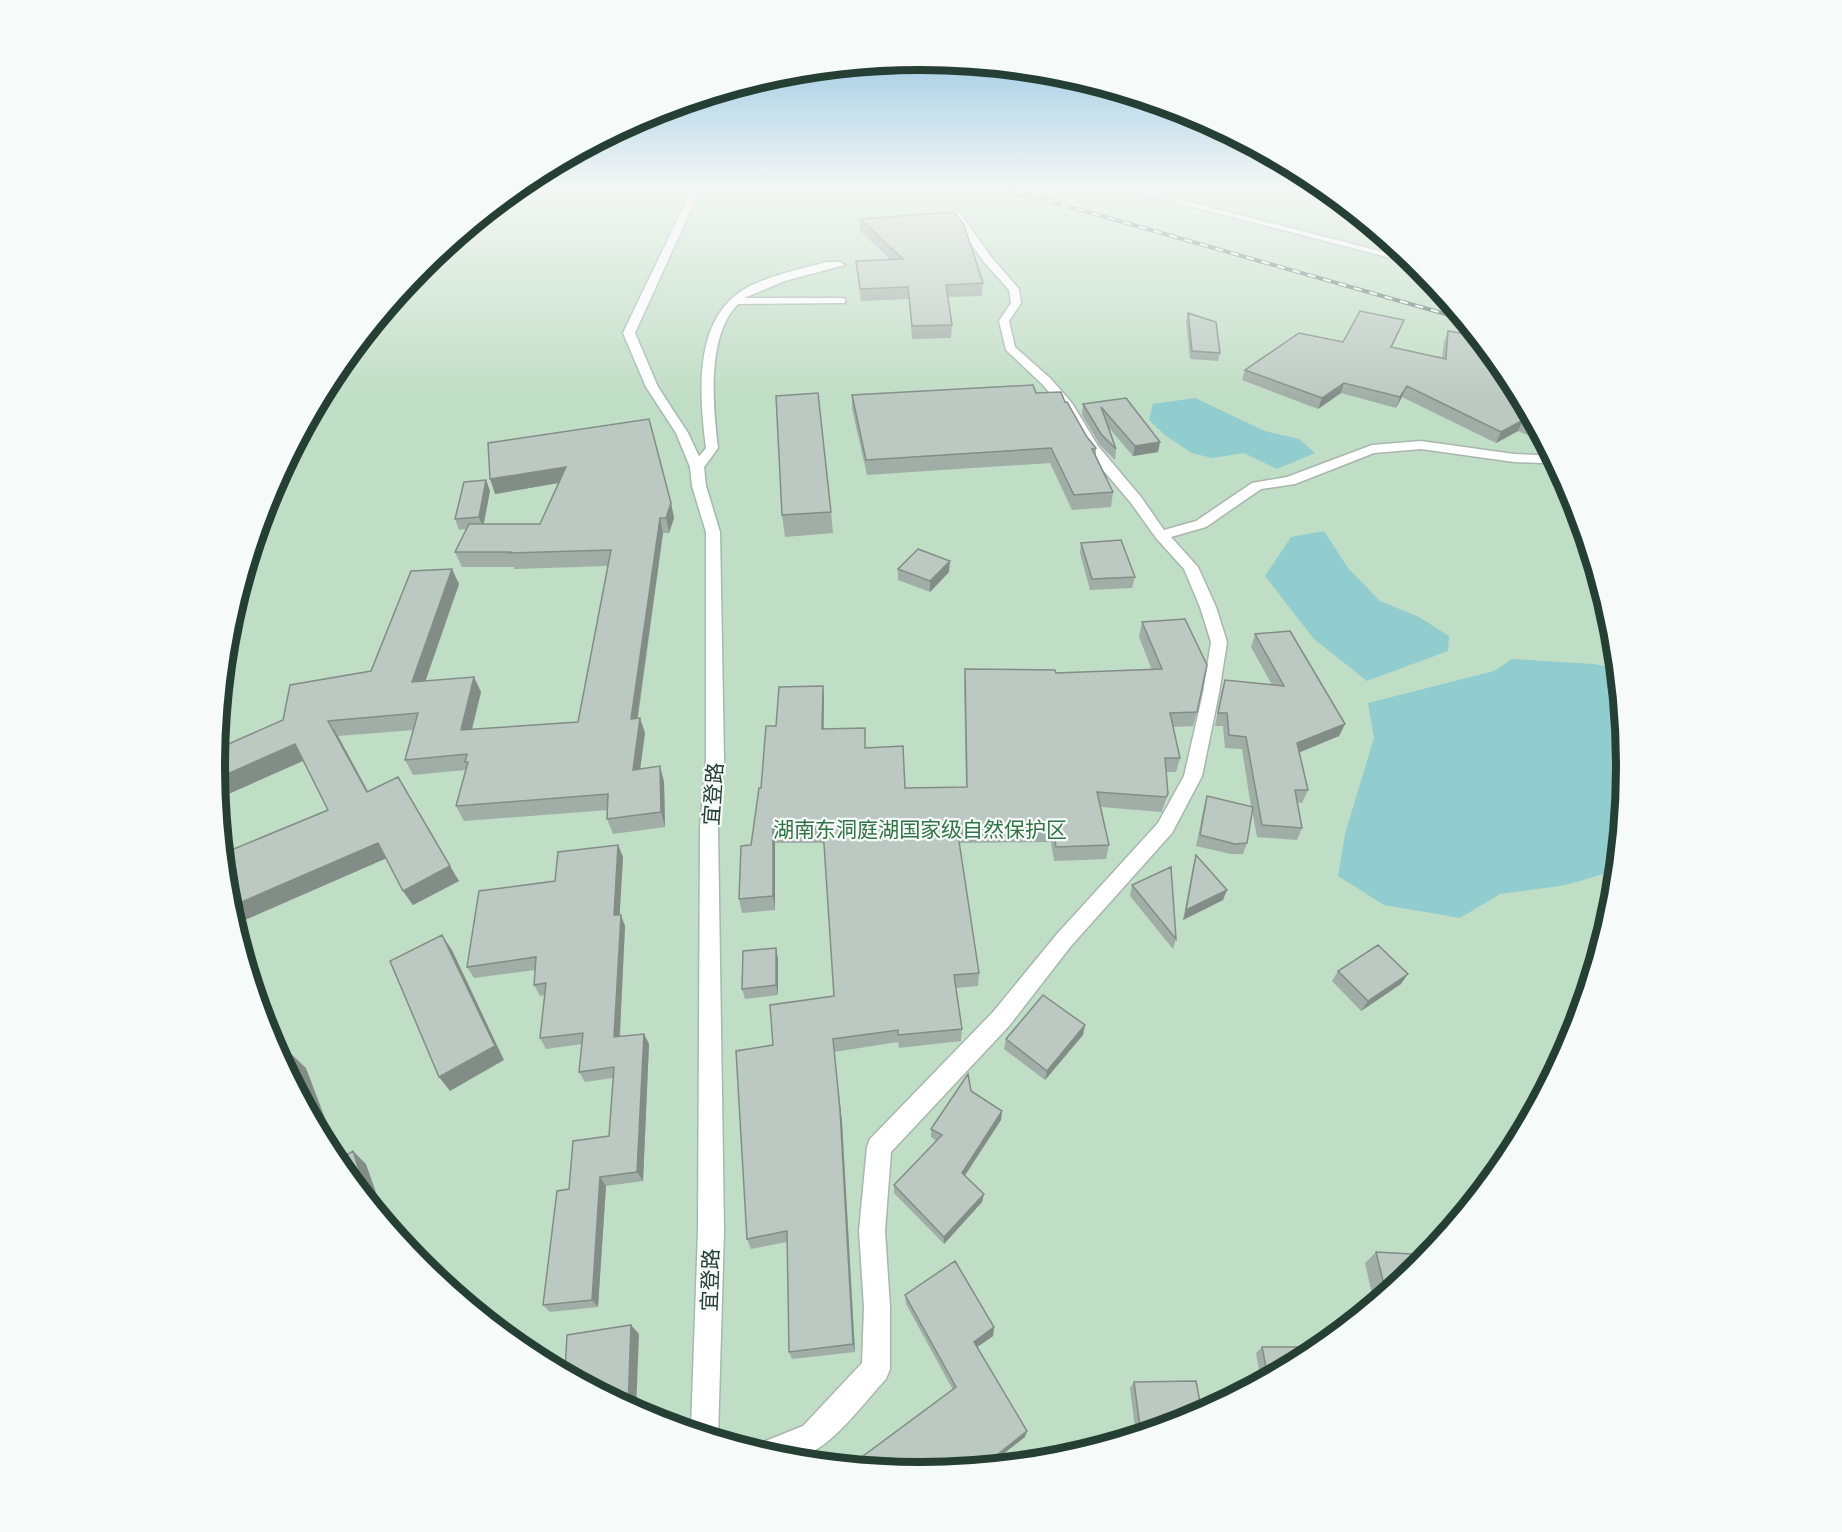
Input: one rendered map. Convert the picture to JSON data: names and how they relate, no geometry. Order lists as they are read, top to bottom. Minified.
{"streets":{"street":["宜登路"]},"parks":["湖南东洞庭湖国家级自然保护区"]}
